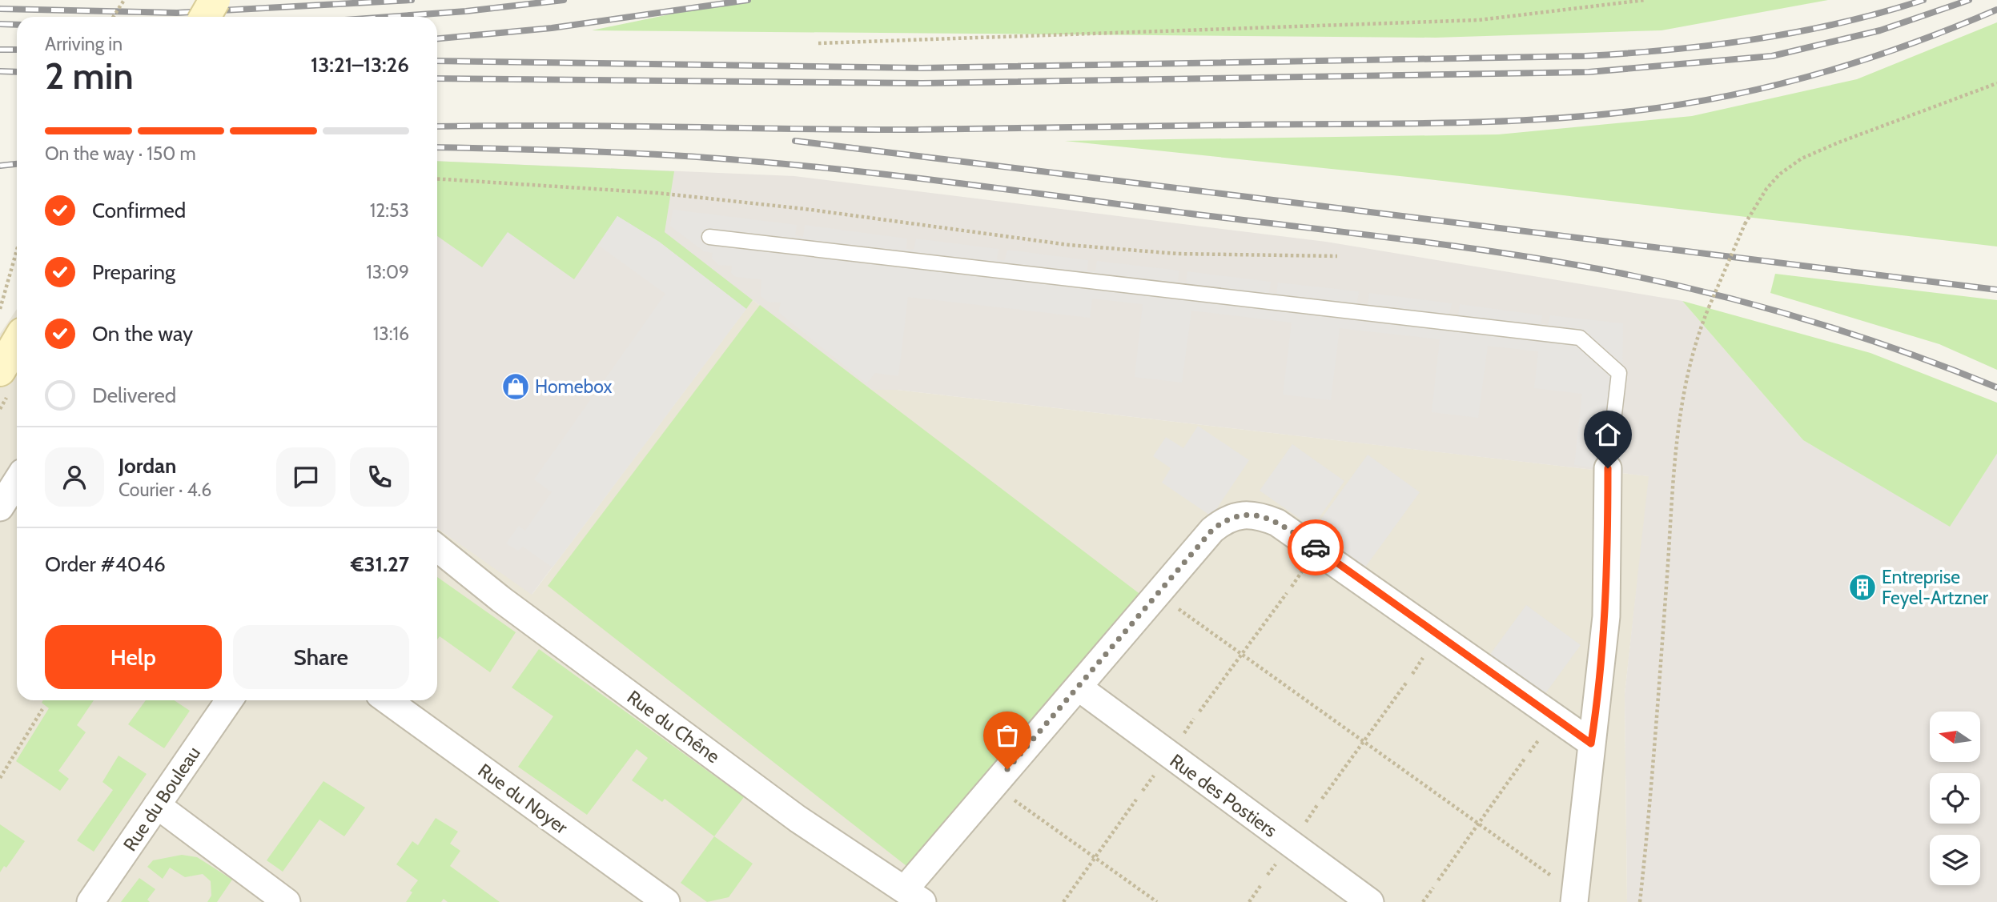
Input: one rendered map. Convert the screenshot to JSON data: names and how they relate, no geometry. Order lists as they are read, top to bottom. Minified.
{"streets":{"street":["Rue du Chêne","Rue des Postiers","Rue du Bouleau","Rue du Noyer"]},"places":{"shop":["Homebox"],"building":["Entreprise Feyel-Artzner"]},"north":"left","page":{"heading":["2 min","Arriving in","13:21–13:26"],"panel":["Jordan","Courier · 4.6","Order #4046","€31.27"],"bar":"On the way · 150 m","list":[["Confirmed","12:53"],["Preparing","13:09"],["On the way","13:16"],"Delivered"],"buttons":["Help","Share"]}}
